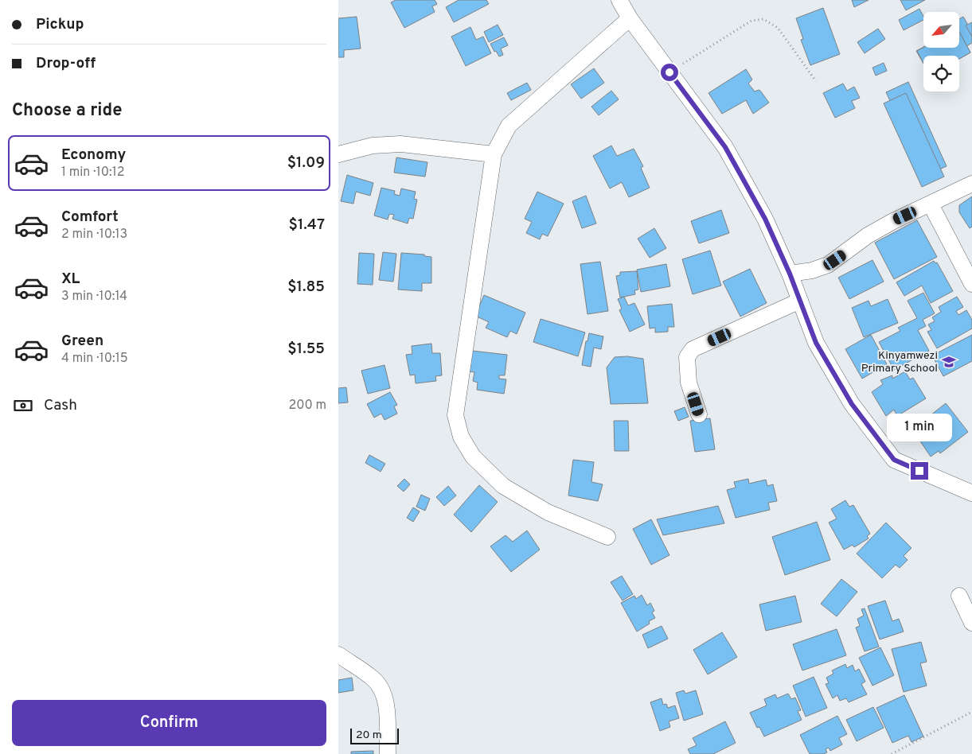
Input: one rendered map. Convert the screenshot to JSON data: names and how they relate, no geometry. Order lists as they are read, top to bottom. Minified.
{"places":{"school or university":["Kinyamwezi Primary School"]},"scale_bar":"20 m","north":"bottom left","page":{"banner":["Pickup","Drop-off"],"heading":"Choose a ride","list":[{"name":"Economy","note":"1 min · 10:12","value":"$1.09"},{"name":"Comfort","note":"2 min · 10:13","value":"$1.47"},{"name":"XL","note":"3 min · 10:14","value":"$1.85"},{"name":"Green","note":"4 min · 10:15","value":"$1.55"}],"pay":["Cash","200 m"],"bubble":"1 min","buttons":"Confirm","scale":"20 m"}}
